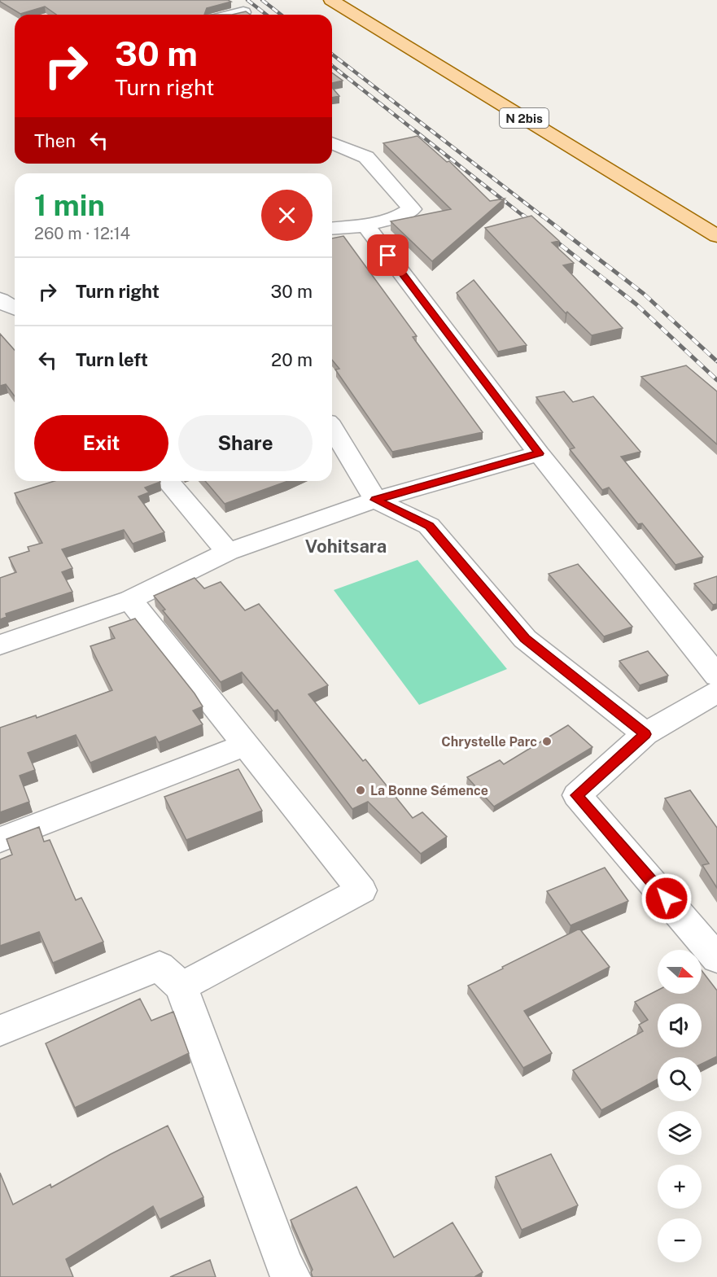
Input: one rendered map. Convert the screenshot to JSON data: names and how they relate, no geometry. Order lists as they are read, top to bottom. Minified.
{"streets":{"main road":["N 2bis"]},"districts":["Vohitsara"],"places":["Chrystelle Parc","La Bonne Sémence"],"north":"right","page":{"turn":["30 m","Turn right"],"then":"Then","heading":["1 min","260 m · 12:14"],"list":[{"name":"Turn right","value":"30 m"},{"name":"Turn left","value":"20 m"}],"buttons":["Exit","Share"],"map_buttons":["+","−"]}}
